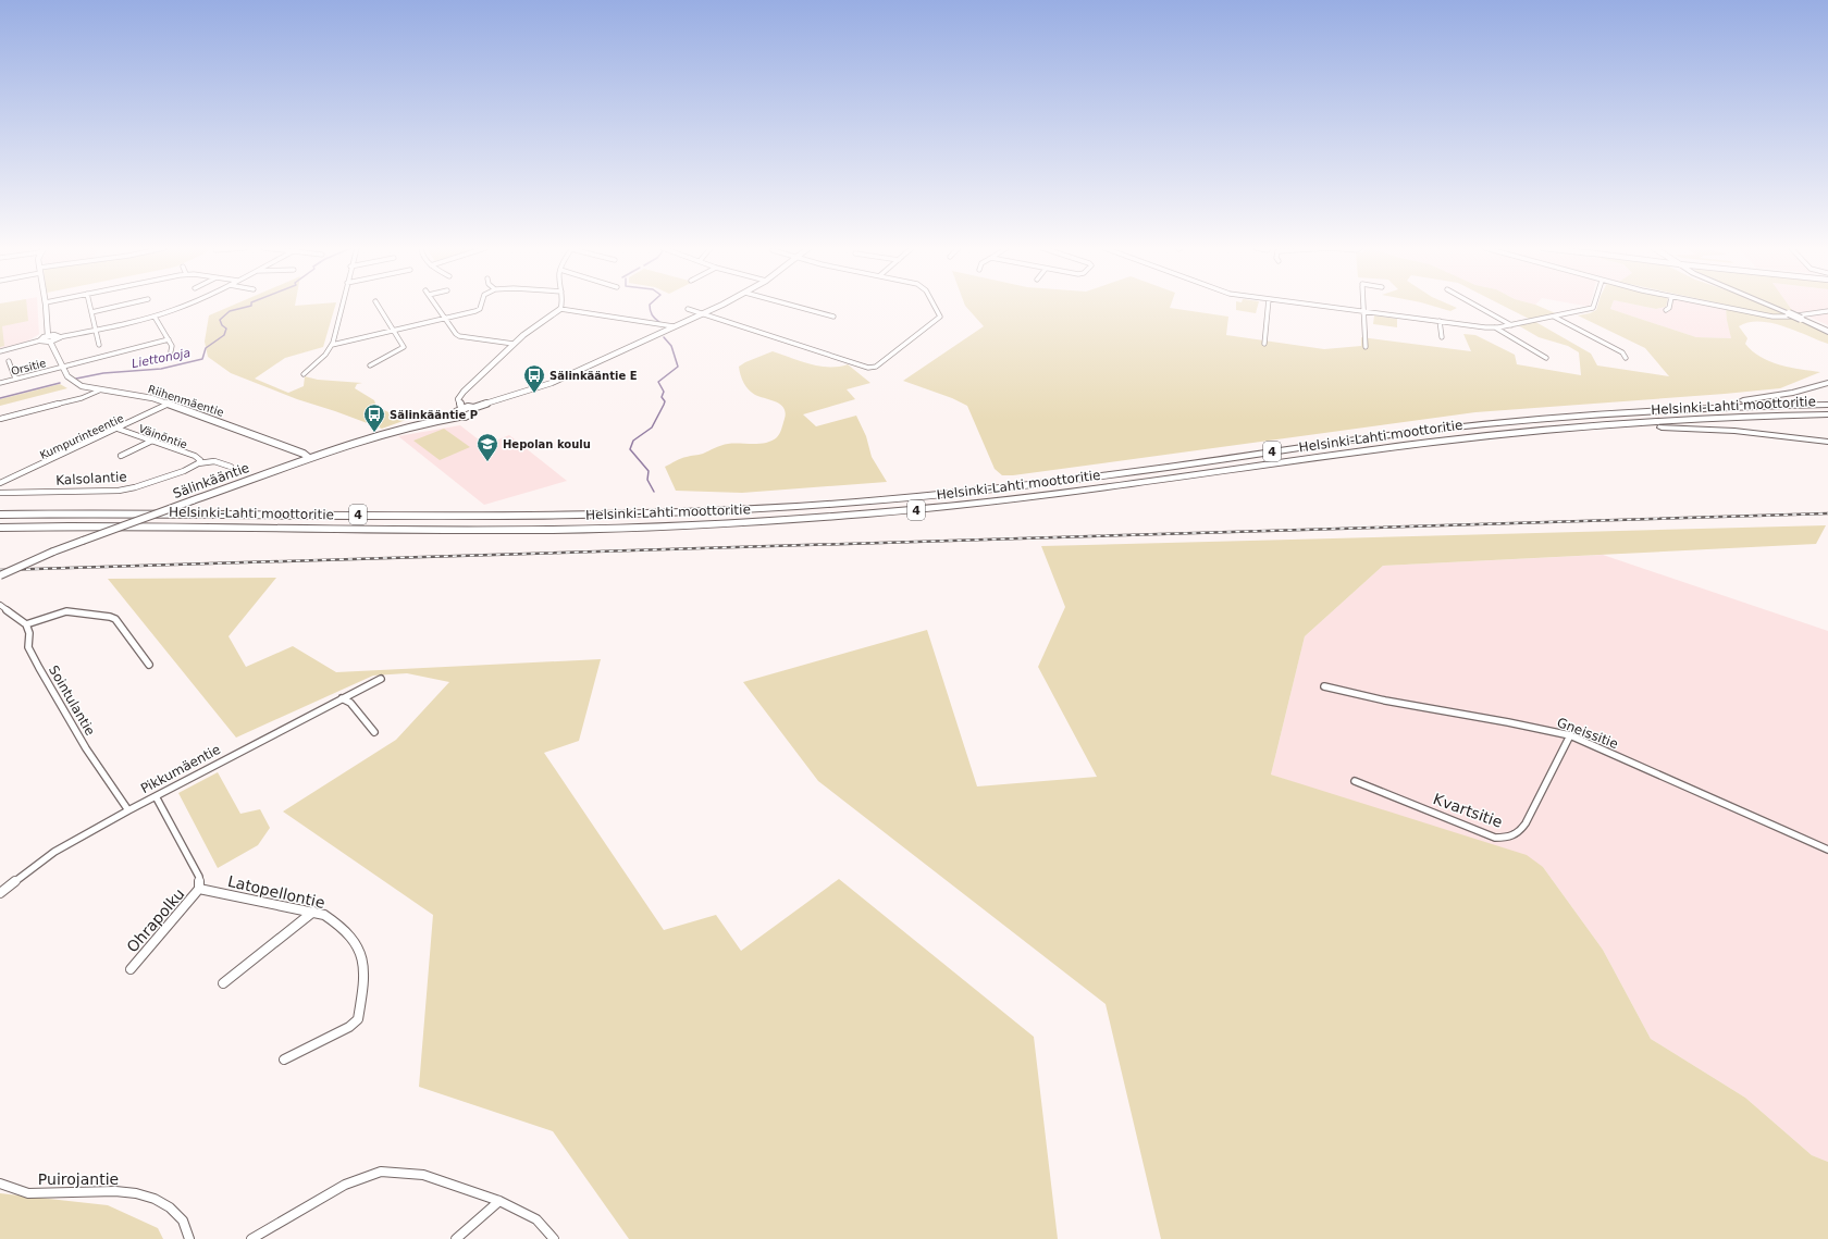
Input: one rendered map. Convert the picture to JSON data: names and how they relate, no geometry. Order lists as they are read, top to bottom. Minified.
{"streets":{"highway":["Helsinki-Lahti moottoritie","4"],"main road":["Riihenmäentie","Sälinkääntie"],"street":["Orsitie","Kumpurinteentie","Väinöntie","Kalsolantie","Sointulantie","Gneissitie","Pikkumäentie","Kvartsitie","Latopellontie","Ohrapolku","Puirojantie"]},"crossings":[["Orsitie","Riihenmäentie"],["Riihenmäentie","Kumpurinteentie"],["Riihenmäentie","Sälinkääntie"],["Kumpurinteentie","Väinöntie"],["Väinöntie","Kalsolantie"],["Sointulantie","Pikkumäentie"],["Gneissitie","Kvartsitie"],["Latopellontie","Ohrapolku"]],"water":["Liettonoja"],"places":{"bus stop":["Sälinkääntie E","Sälinkääntie P"],"school or university":["Hepolan koulu"]}}
